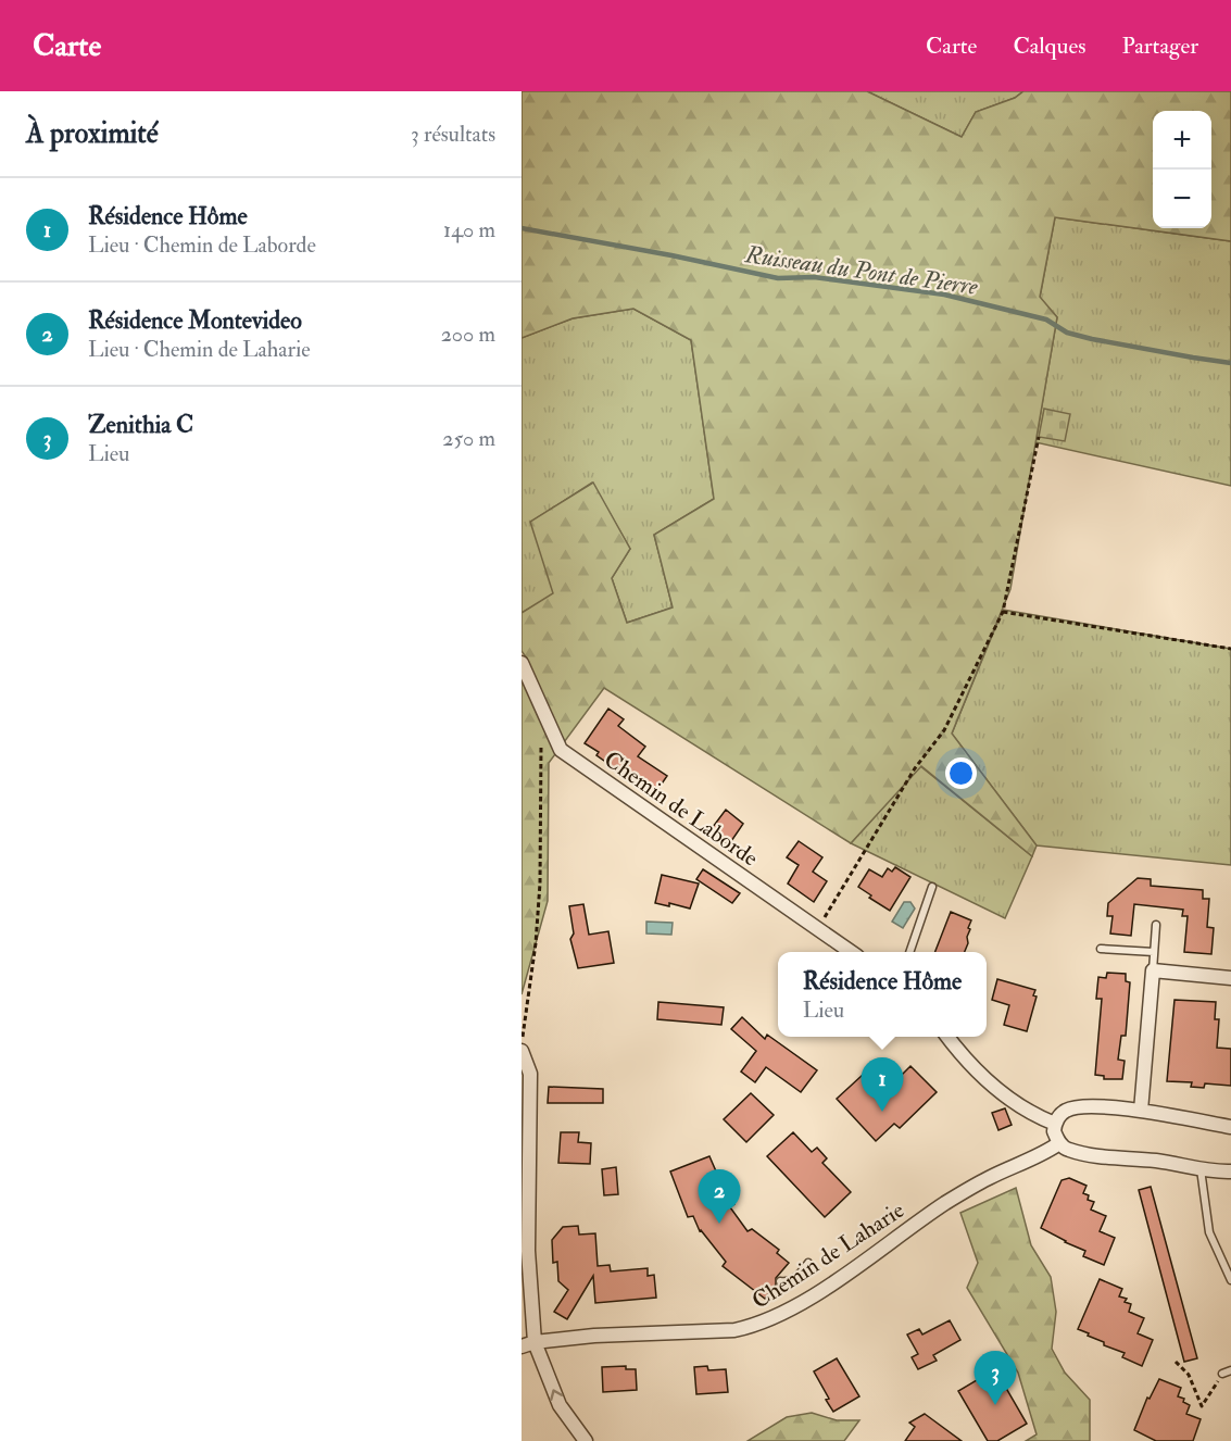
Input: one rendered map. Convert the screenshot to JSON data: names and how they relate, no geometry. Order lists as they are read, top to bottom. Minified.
{"streets":{"street":["Chemin de Laborde","Chemin de Laharie"]},"water":["Ruisseau du Pont de Pierre"],"page":{"header":"Carte","nav":["Carte","Calques","Partager"],"heading":["À proximité","3 résultats"],"map_buttons":["+","−"],"list":[{"mark":"1","name":"Résidence Hôme","note":"Lieu · Chemin de Laborde","value":"140 m"},{"mark":"2","name":"Résidence Montevideo","note":"Lieu · Chemin de Laharie","value":"200 m"},{"mark":"3","name":"Zenithia C","note":"Lieu","value":"250 m"}],"popup":["Résidence Hôme","Lieu"],"pins":["1","2","3"]}}
